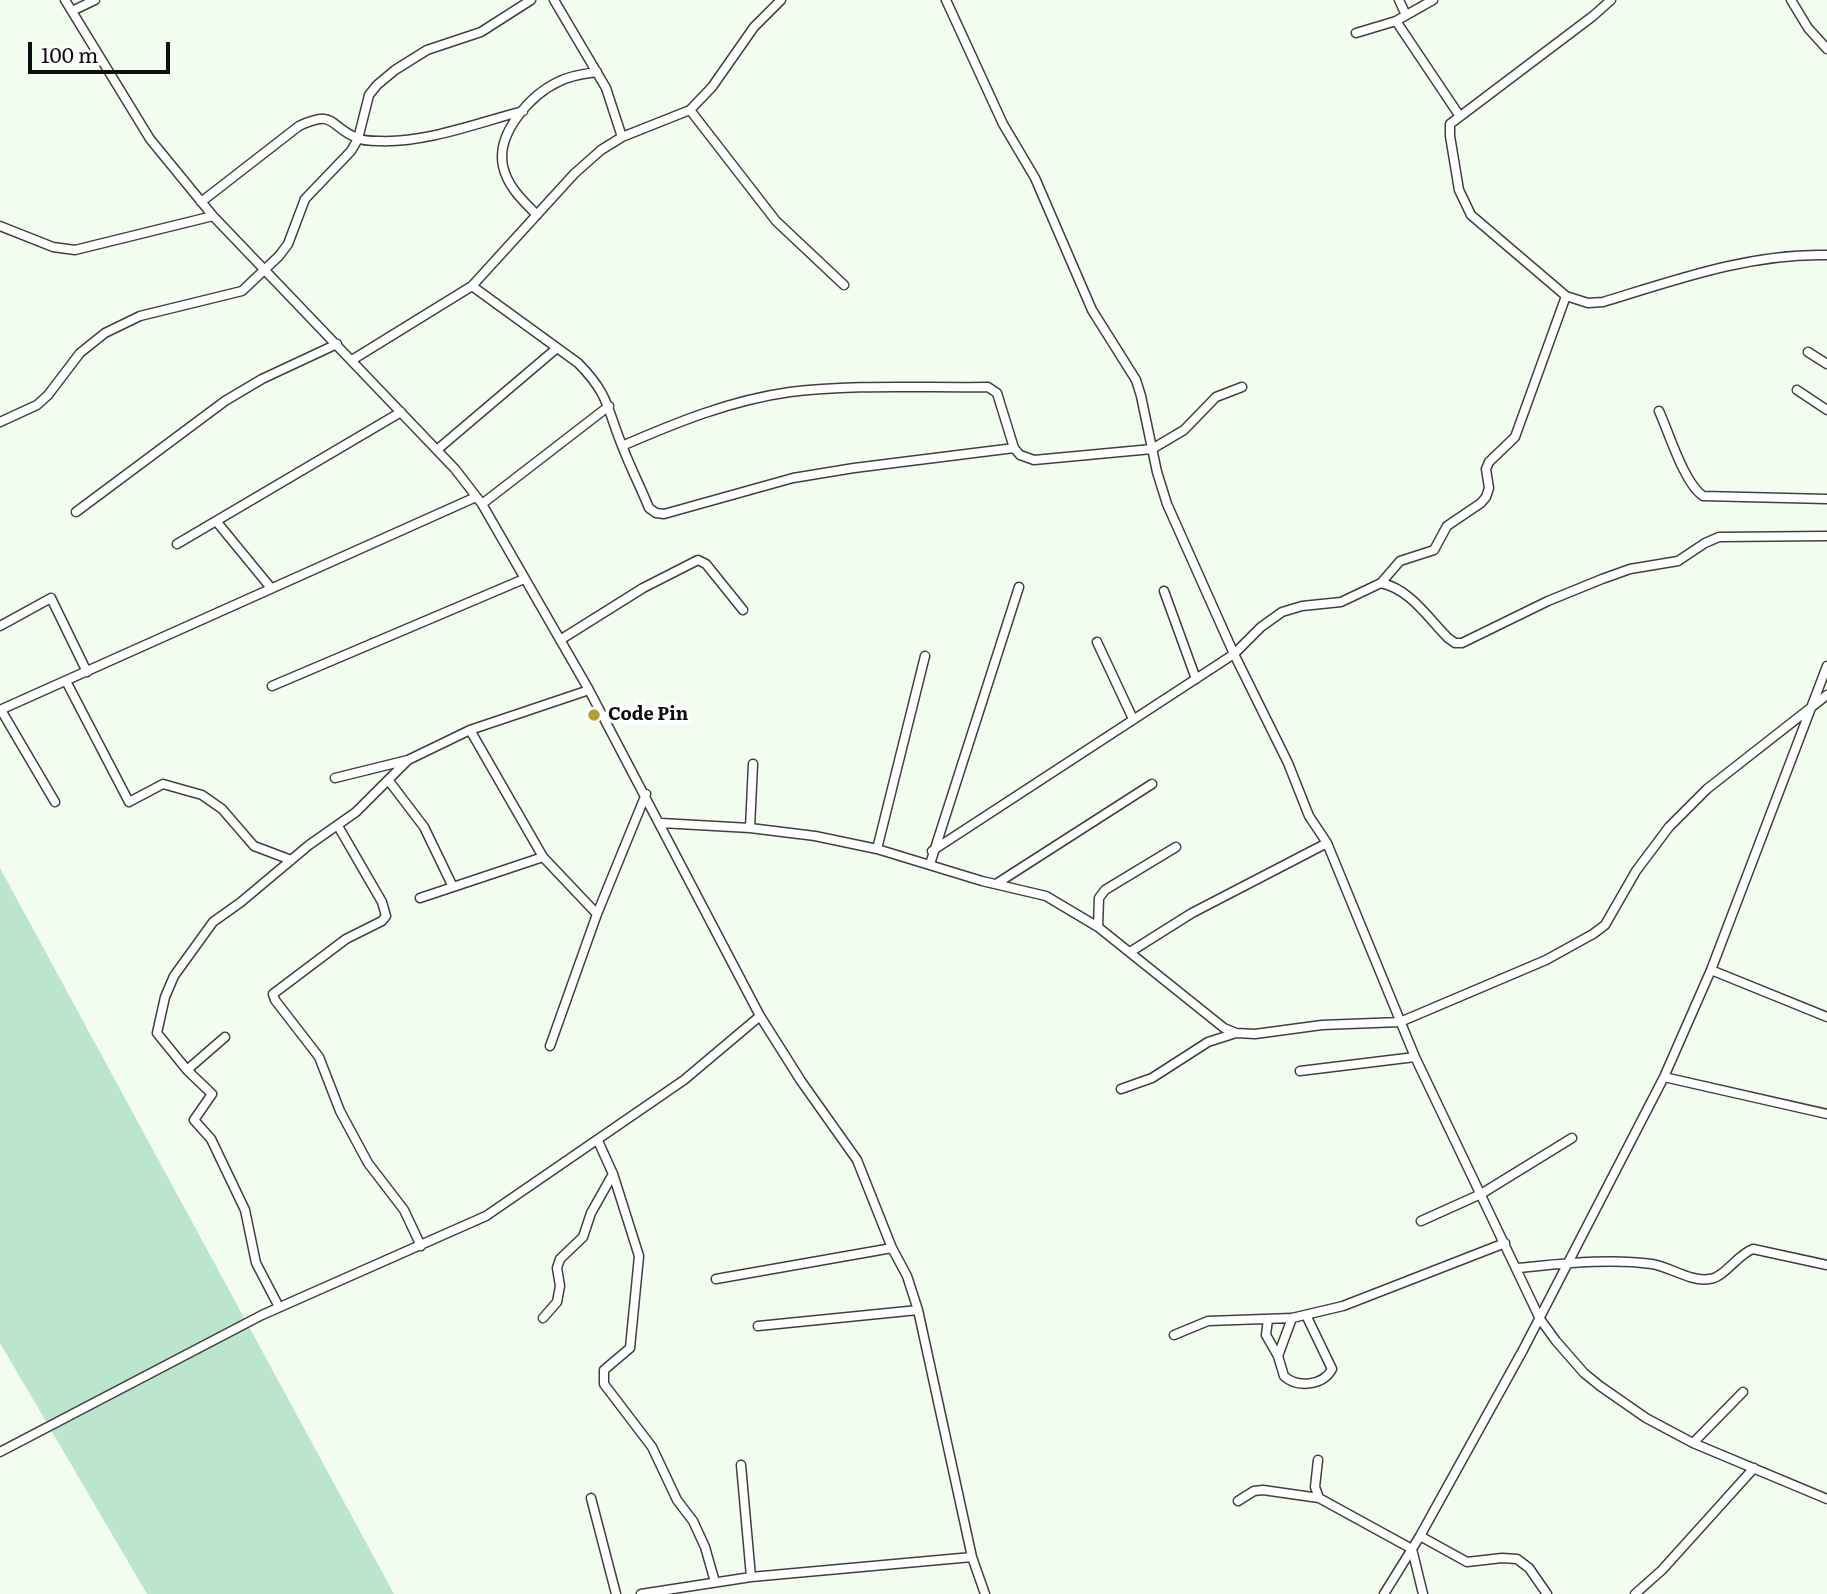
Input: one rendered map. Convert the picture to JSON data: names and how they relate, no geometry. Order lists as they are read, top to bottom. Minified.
{"places":["Code Pin"],"scale_bar":"100 m"}
